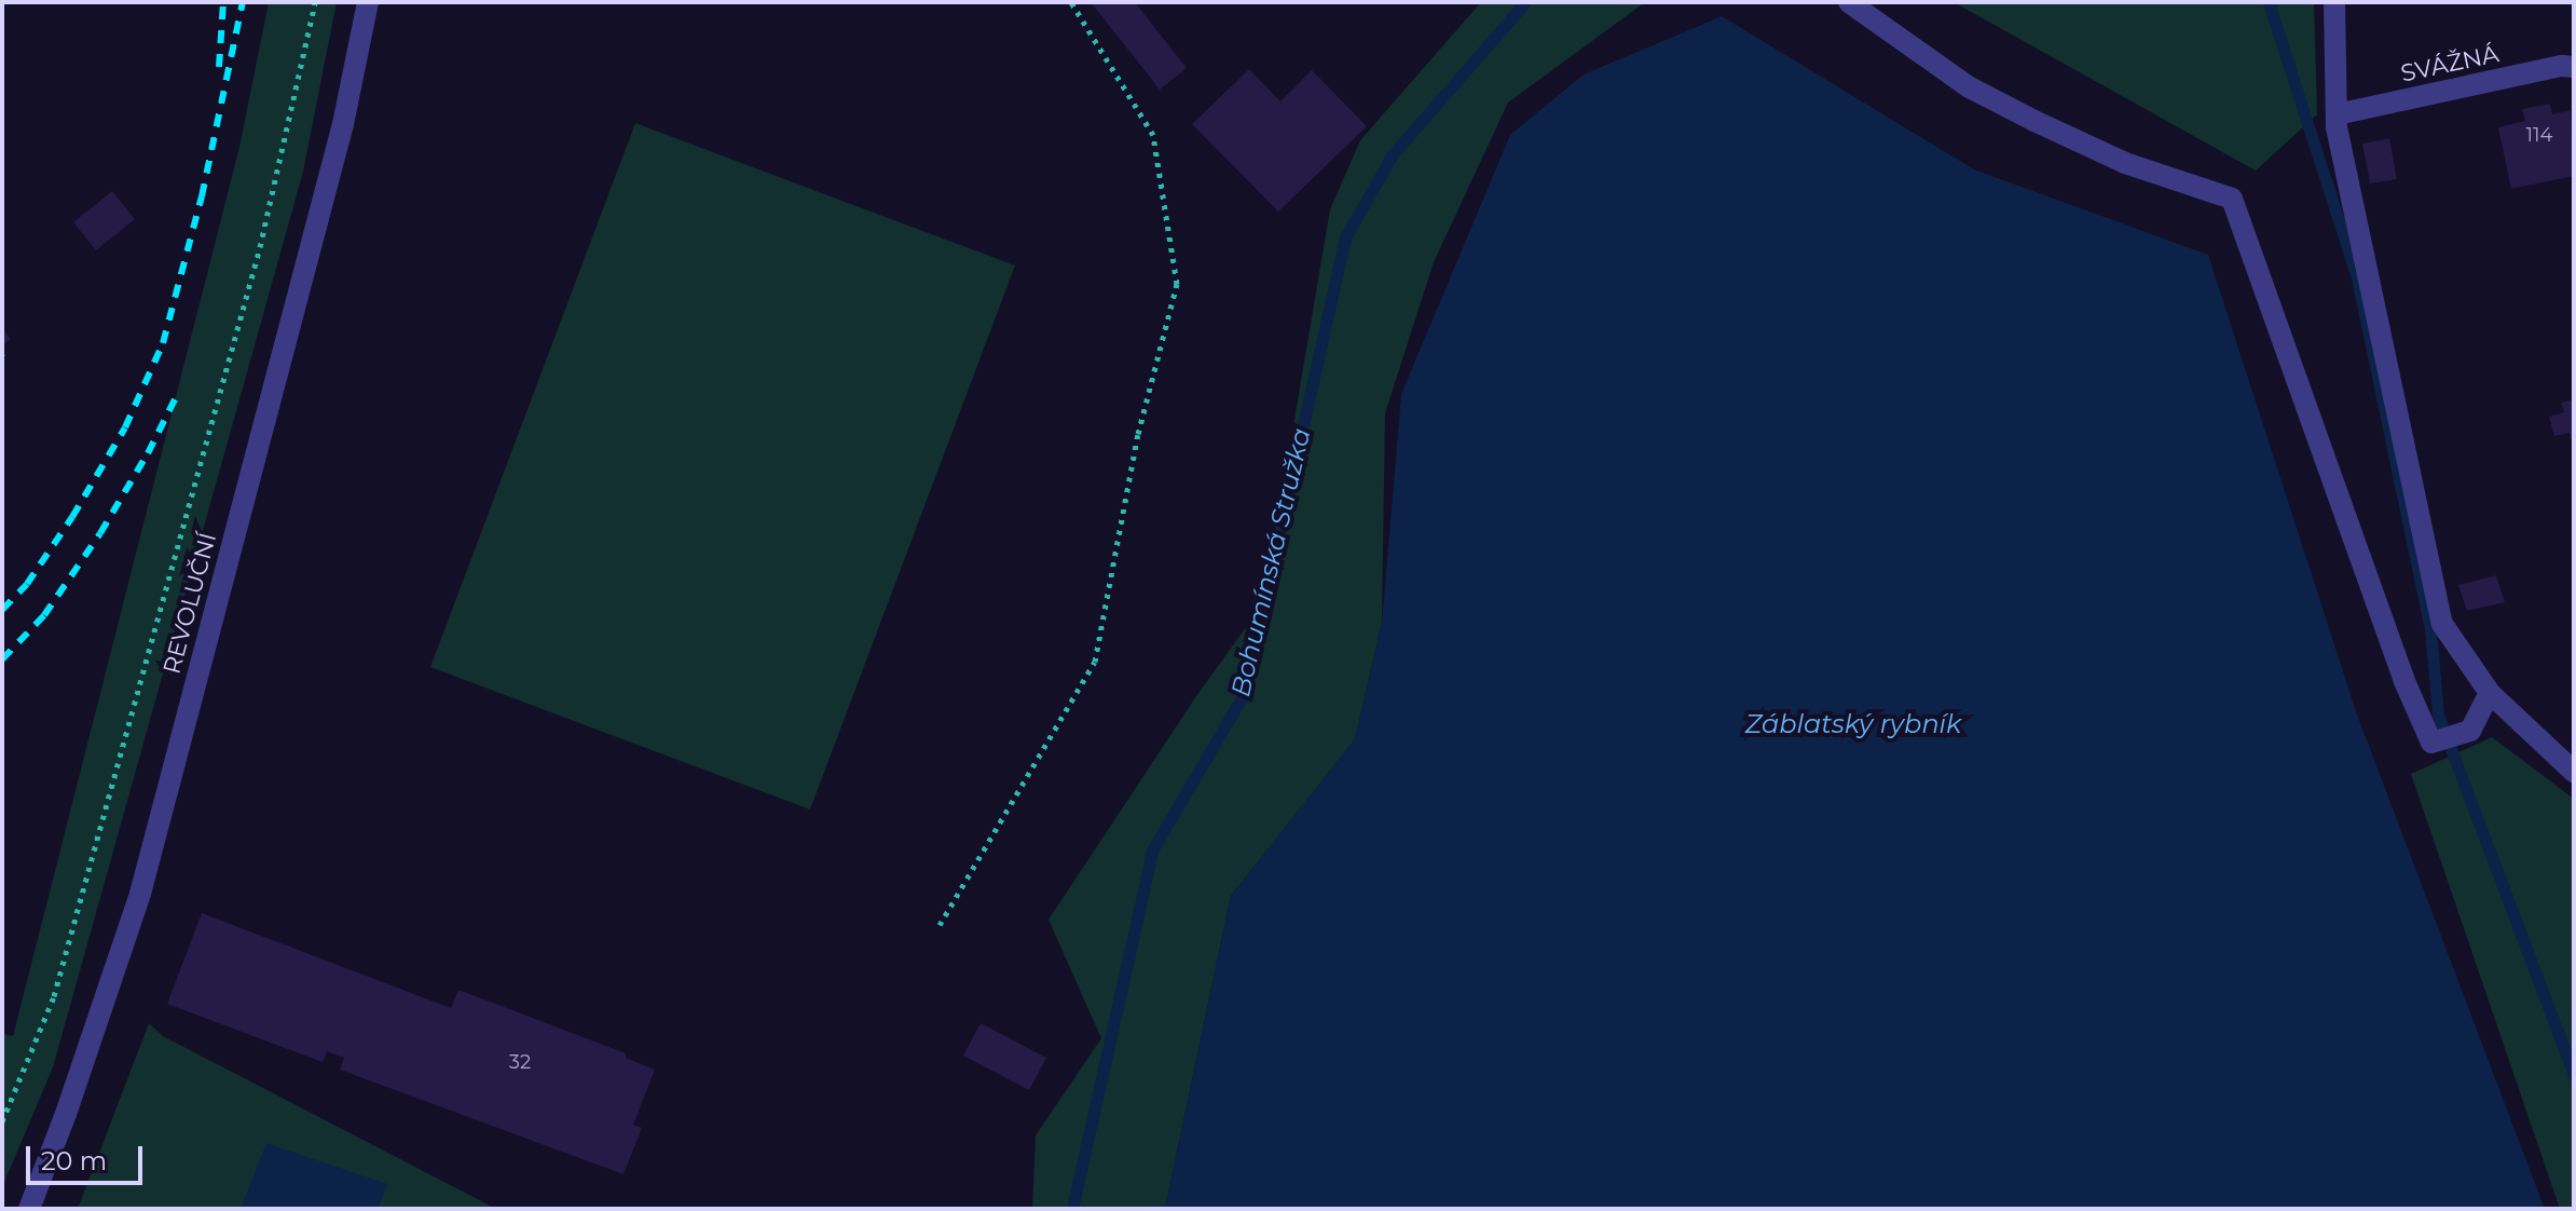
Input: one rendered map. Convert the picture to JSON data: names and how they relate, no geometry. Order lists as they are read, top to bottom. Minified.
{"streets":{"street":["SVÁŽNÁ","REVOLUČNÍ"]},"water":["Bohumínská Stružka","Záblatský rybník"],"house_numbers":["114","32"],"scale_bar":"20 m"}
